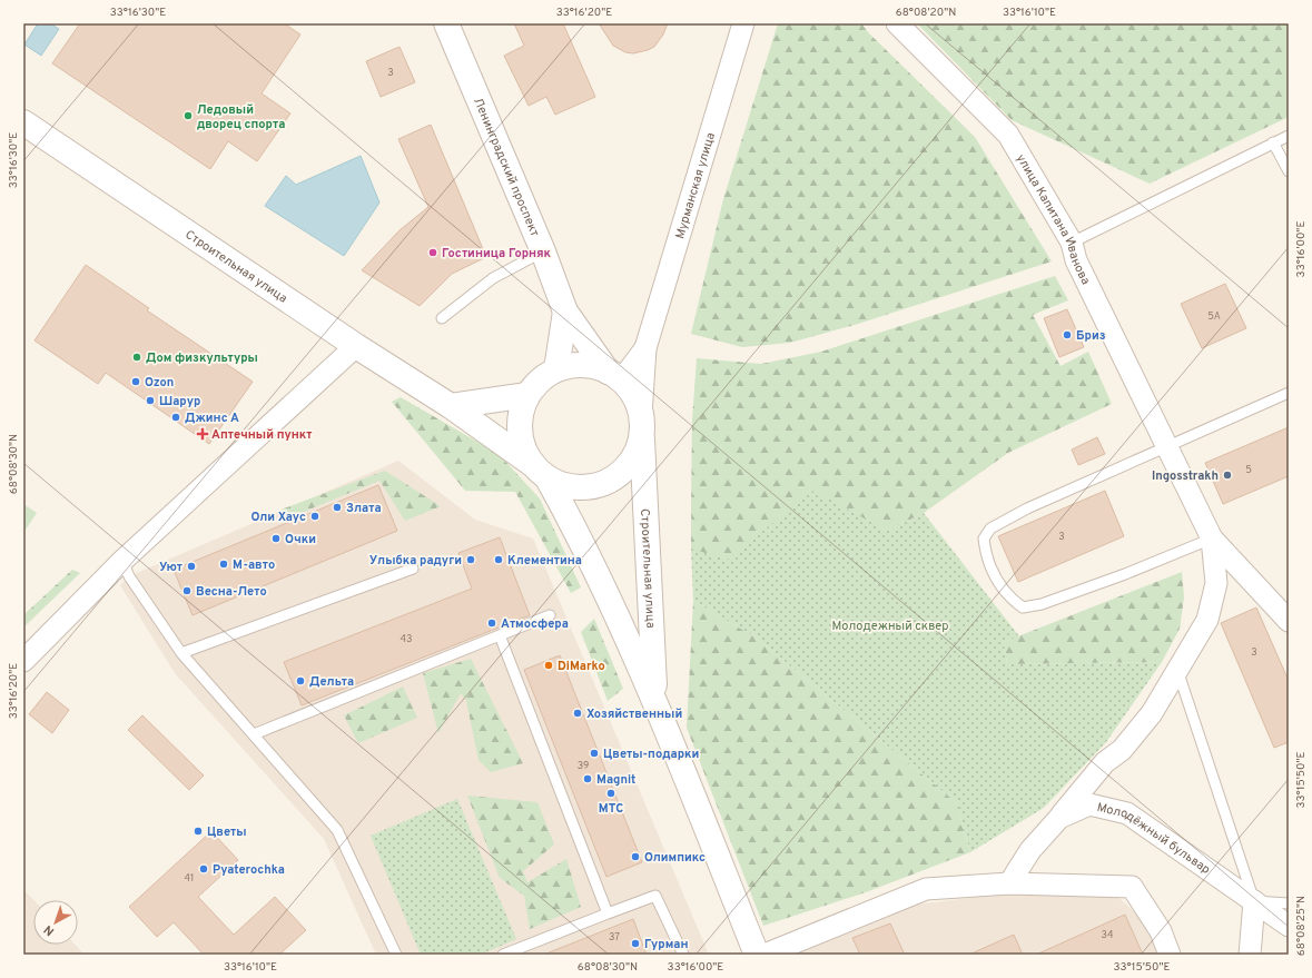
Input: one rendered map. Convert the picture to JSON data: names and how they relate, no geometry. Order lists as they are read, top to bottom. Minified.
{"streets":{"street":["Ленинградский проспект","Мурманская улица","улица Капитана Иванова","Строительная улица","Молодёжный бульвар"]},"crossings":[["Ленинградский проспект","Строительная улица"]],"parks":["Молодежный сквер"],"places":{"other":["Ледовый дворец спорта","Гостиница Горняк","Бриз","Дом физкультуры","Ozon","Шарур","Джинс А","Ingosstrakh","Злата","Оли Хаус","Очки","Улыбка радуги","Клементина","М-авто","Уют","Весна-Лето","Атмосфера","DiMarko","Дельта","Хозяйственный","Цветы-подарки","Magnit","МТС","Цветы","Олимпикс","Pyaterochka","Гурман"],"health":["Аптечный пункт"]},"house_numbers":["3","5А","5","3","43","3","39","41","34","37"],"north":"bottom left","coordinates":["33°16'30\"E","33°16'20\"E","68°08'20\"N","33°16'10\"E","33°16'00\"E","68°08'30\"N","33°15'50\"E","68°08'25\"N"]}
